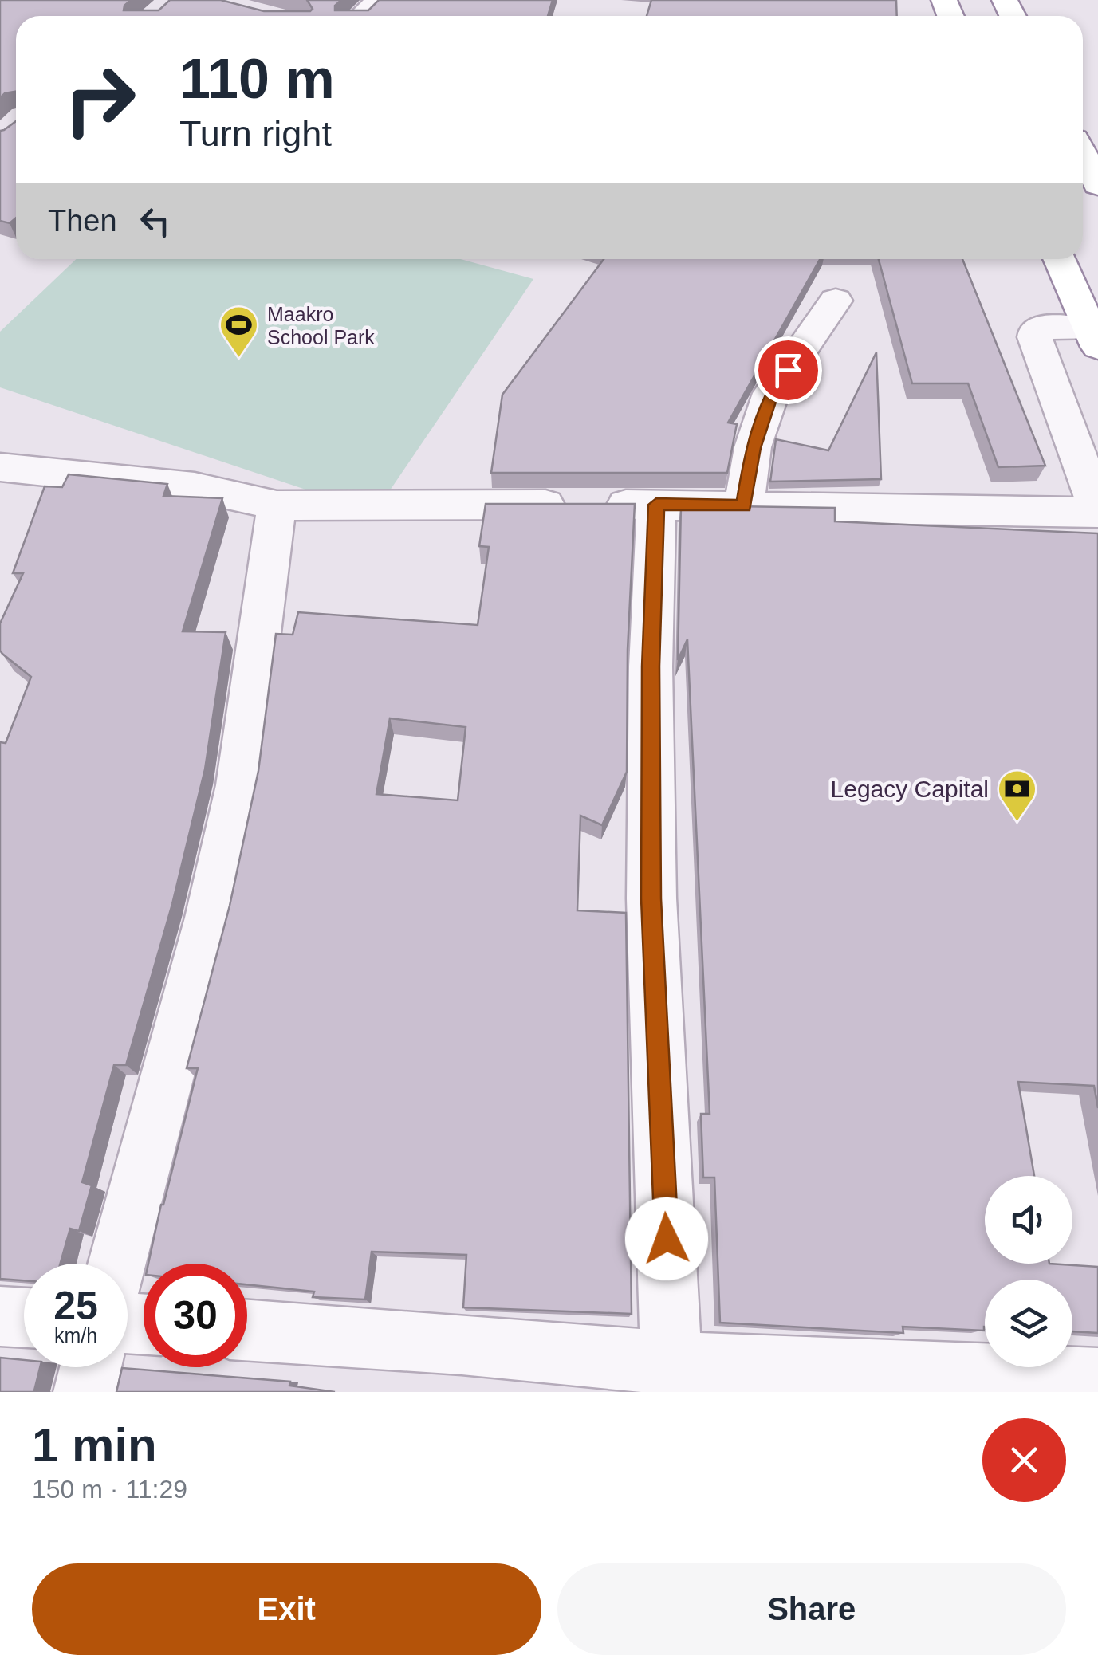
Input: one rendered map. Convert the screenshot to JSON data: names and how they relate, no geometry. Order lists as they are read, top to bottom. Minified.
{"places":{"sports":["Maakro School Park"],"bank":["Legacy Capital"]},"page":{"turn":["110 m","Turn right"],"then":"Then","speed":"25 km/h","limit":"30","heading":["1 min","150 m · 11:29"],"buttons":["Exit","Share"]}}
